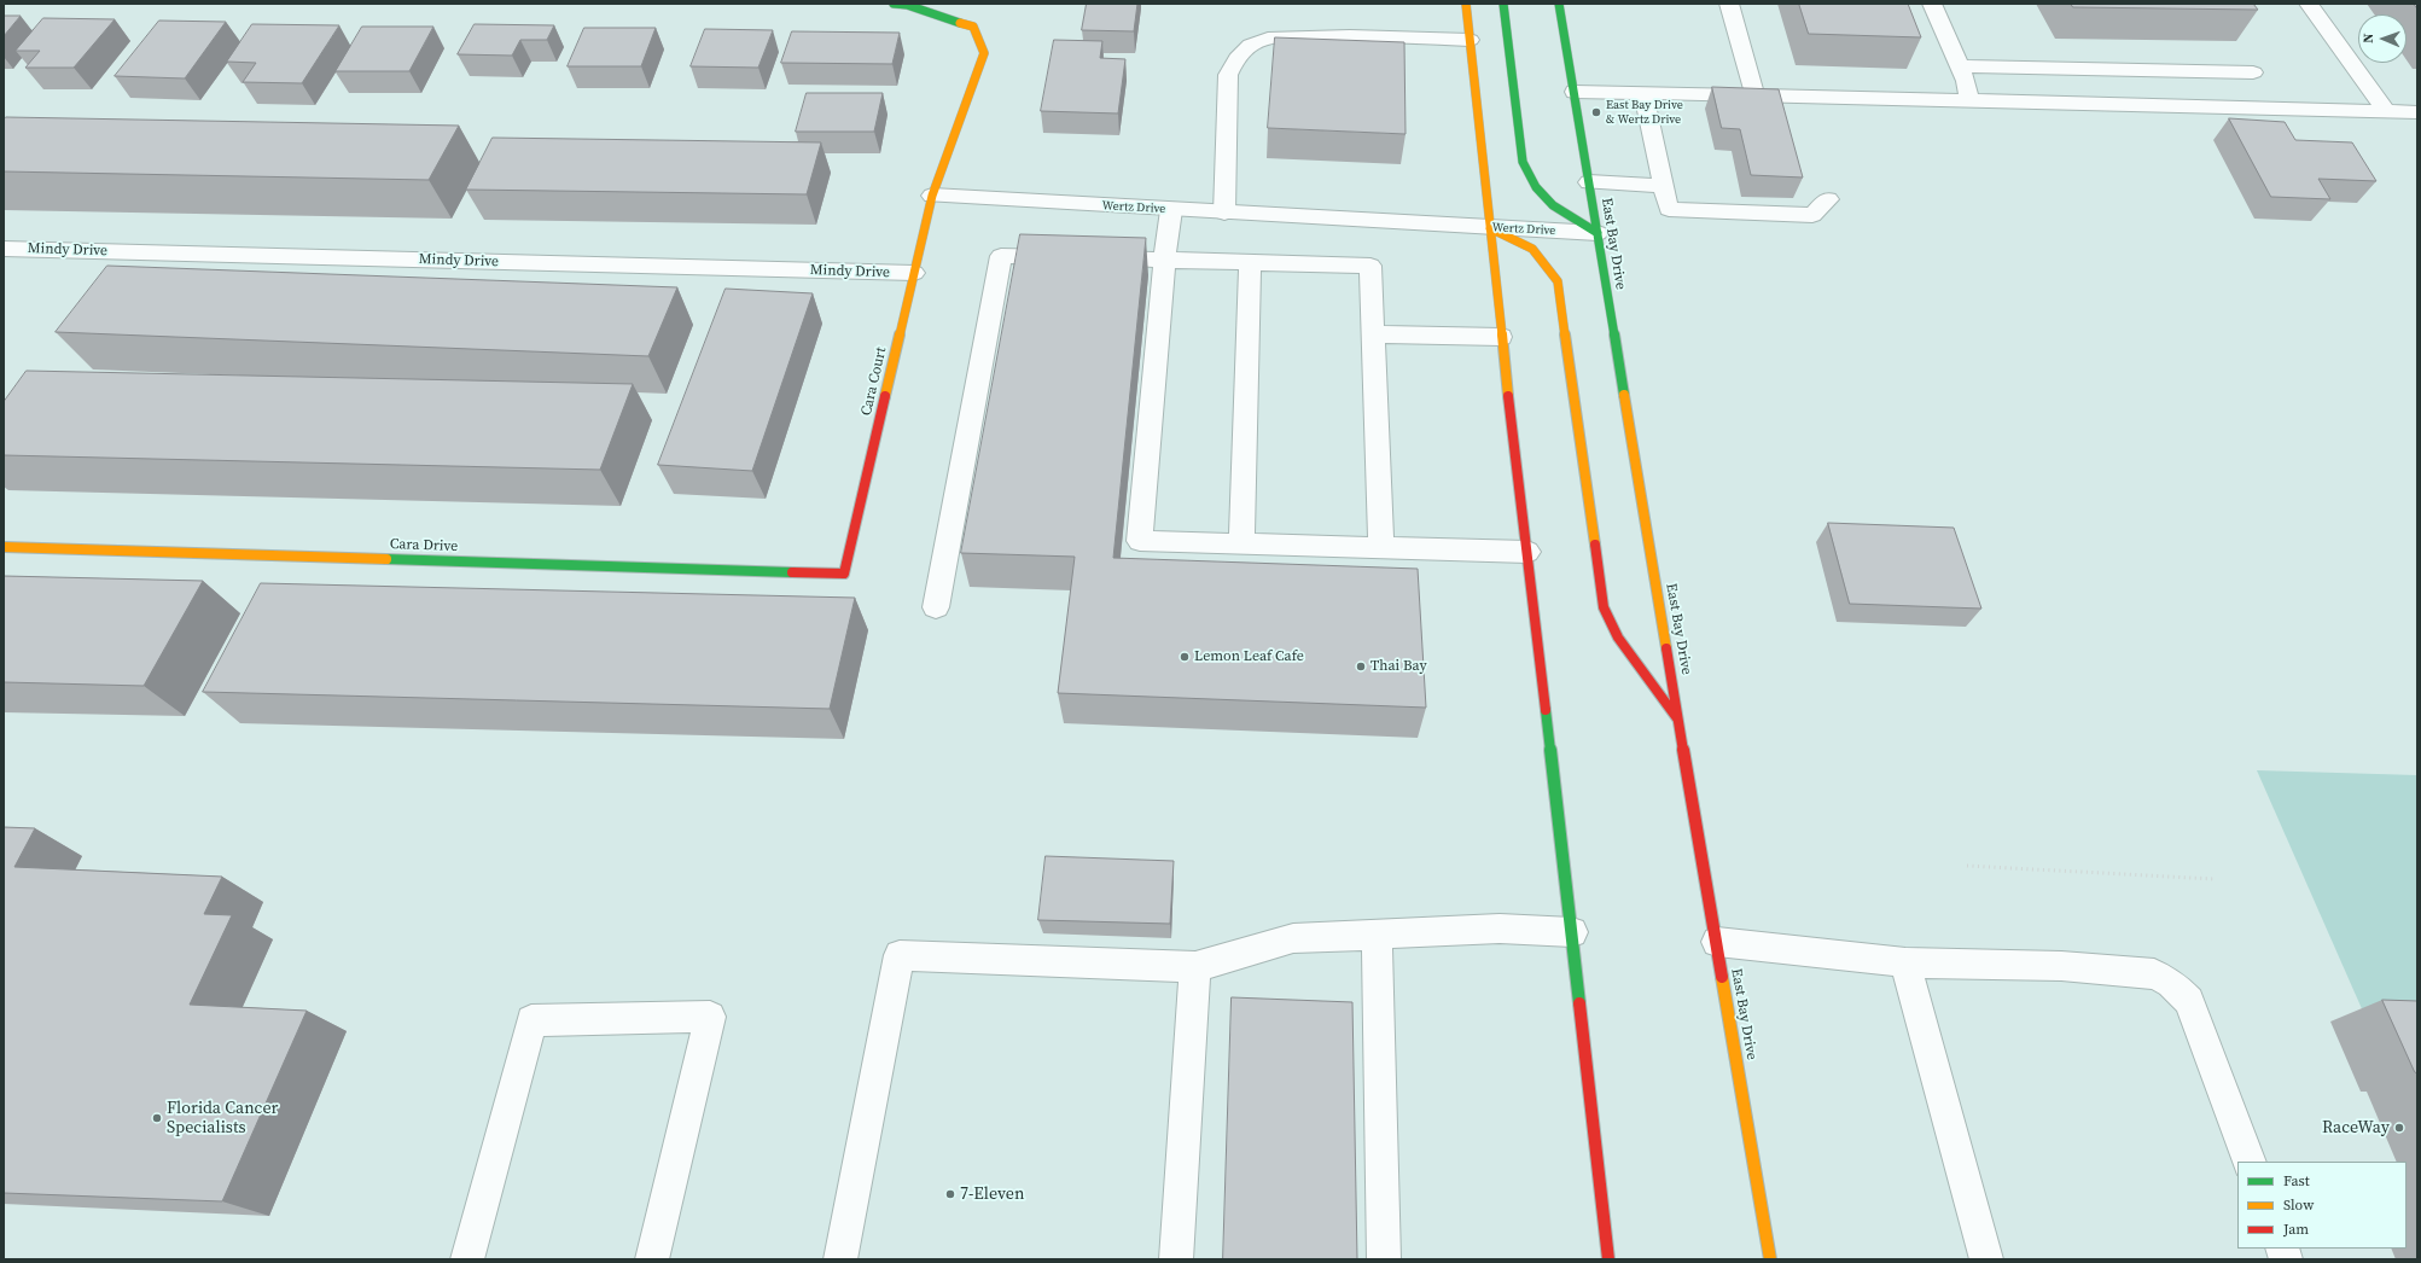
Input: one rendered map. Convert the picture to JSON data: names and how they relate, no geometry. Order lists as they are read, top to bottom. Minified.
{"streets":{"main road":["East Bay Drive","Cara Court","Cara Drive"],"street":["Wertz Drive","Mindy Drive"]},"crossings":[["Wertz Drive","East Bay Drive"],["Wertz Drive","Cara Court"],["Mindy Drive","Cara Court"],["Cara Court","Cara Drive"]],"places":["East Bay Drive & Wertz Drive","Lemon Leaf Cafe","Thai Bay","Florida Cancer Specialists","RaceWay","7-Eleven"],"legend":["Fast","Slow","Jam"],"north":"left"}
